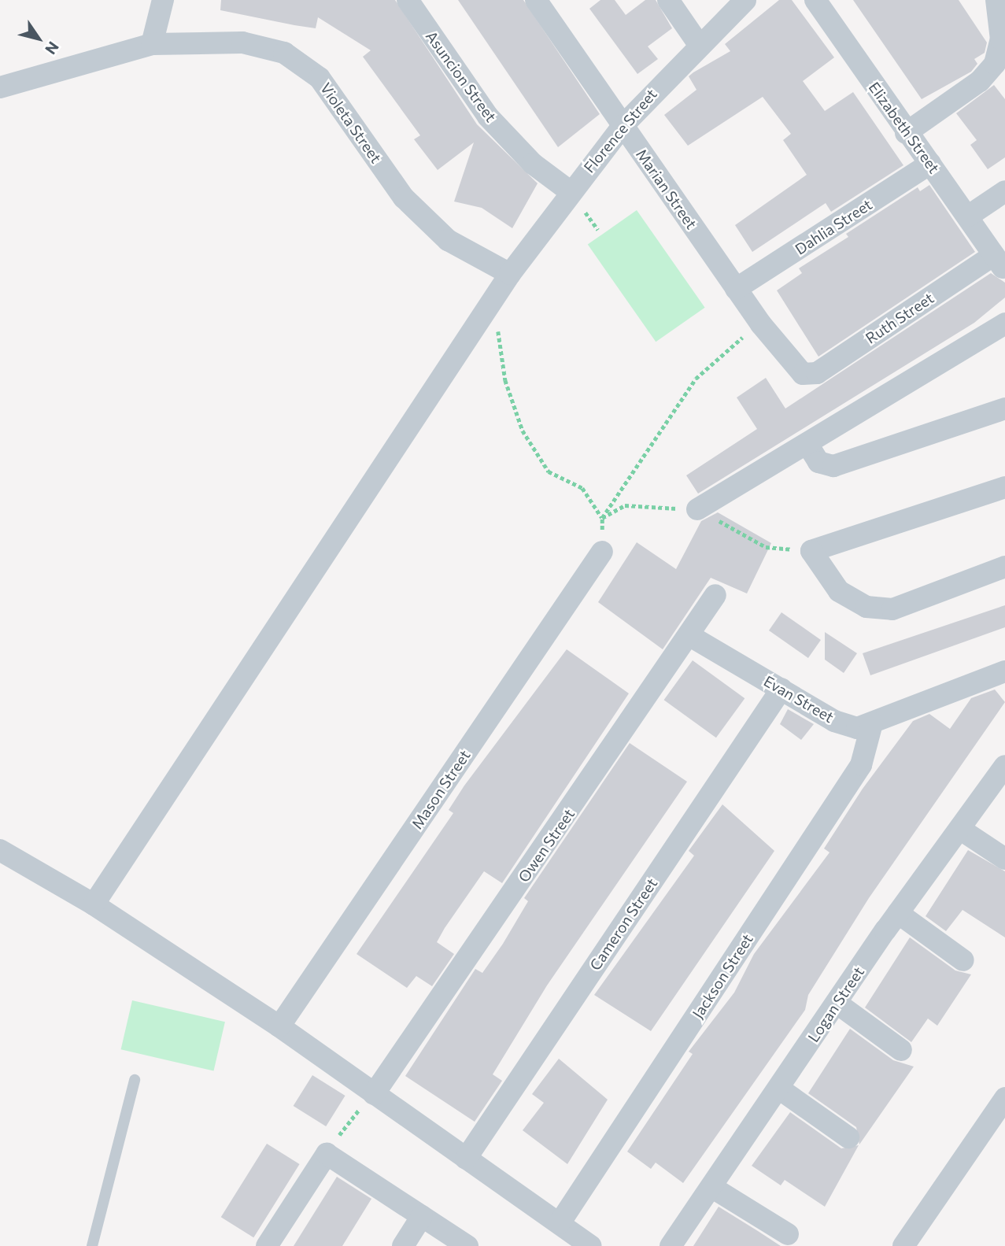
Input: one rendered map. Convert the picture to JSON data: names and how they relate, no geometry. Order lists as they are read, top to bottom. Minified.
{"streets":{"street":["Asuncion Street","Violeta Street","Elizabeth Street","Florence Street","Marian Street","Dahlia Street","Ruth Street","Evan Street","Mason Street","Owen Street","Cameron Street","Jackson Street","Logan Street"]},"crossings":[["Asuncion Street","Florence Street"],["Violeta Street","Florence Street"],["Elizabeth Street","Dahlia Street"],["Elizabeth Street","Ruth Street"],["Florence Street","Marian Street"],["Marian Street","Dahlia Street"],["Marian Street","Ruth Street"],["Evan Street","Owen Street"],["Evan Street","Cameron Street"],["Evan Street","Jackson Street"]],"north":"bottom right"}
